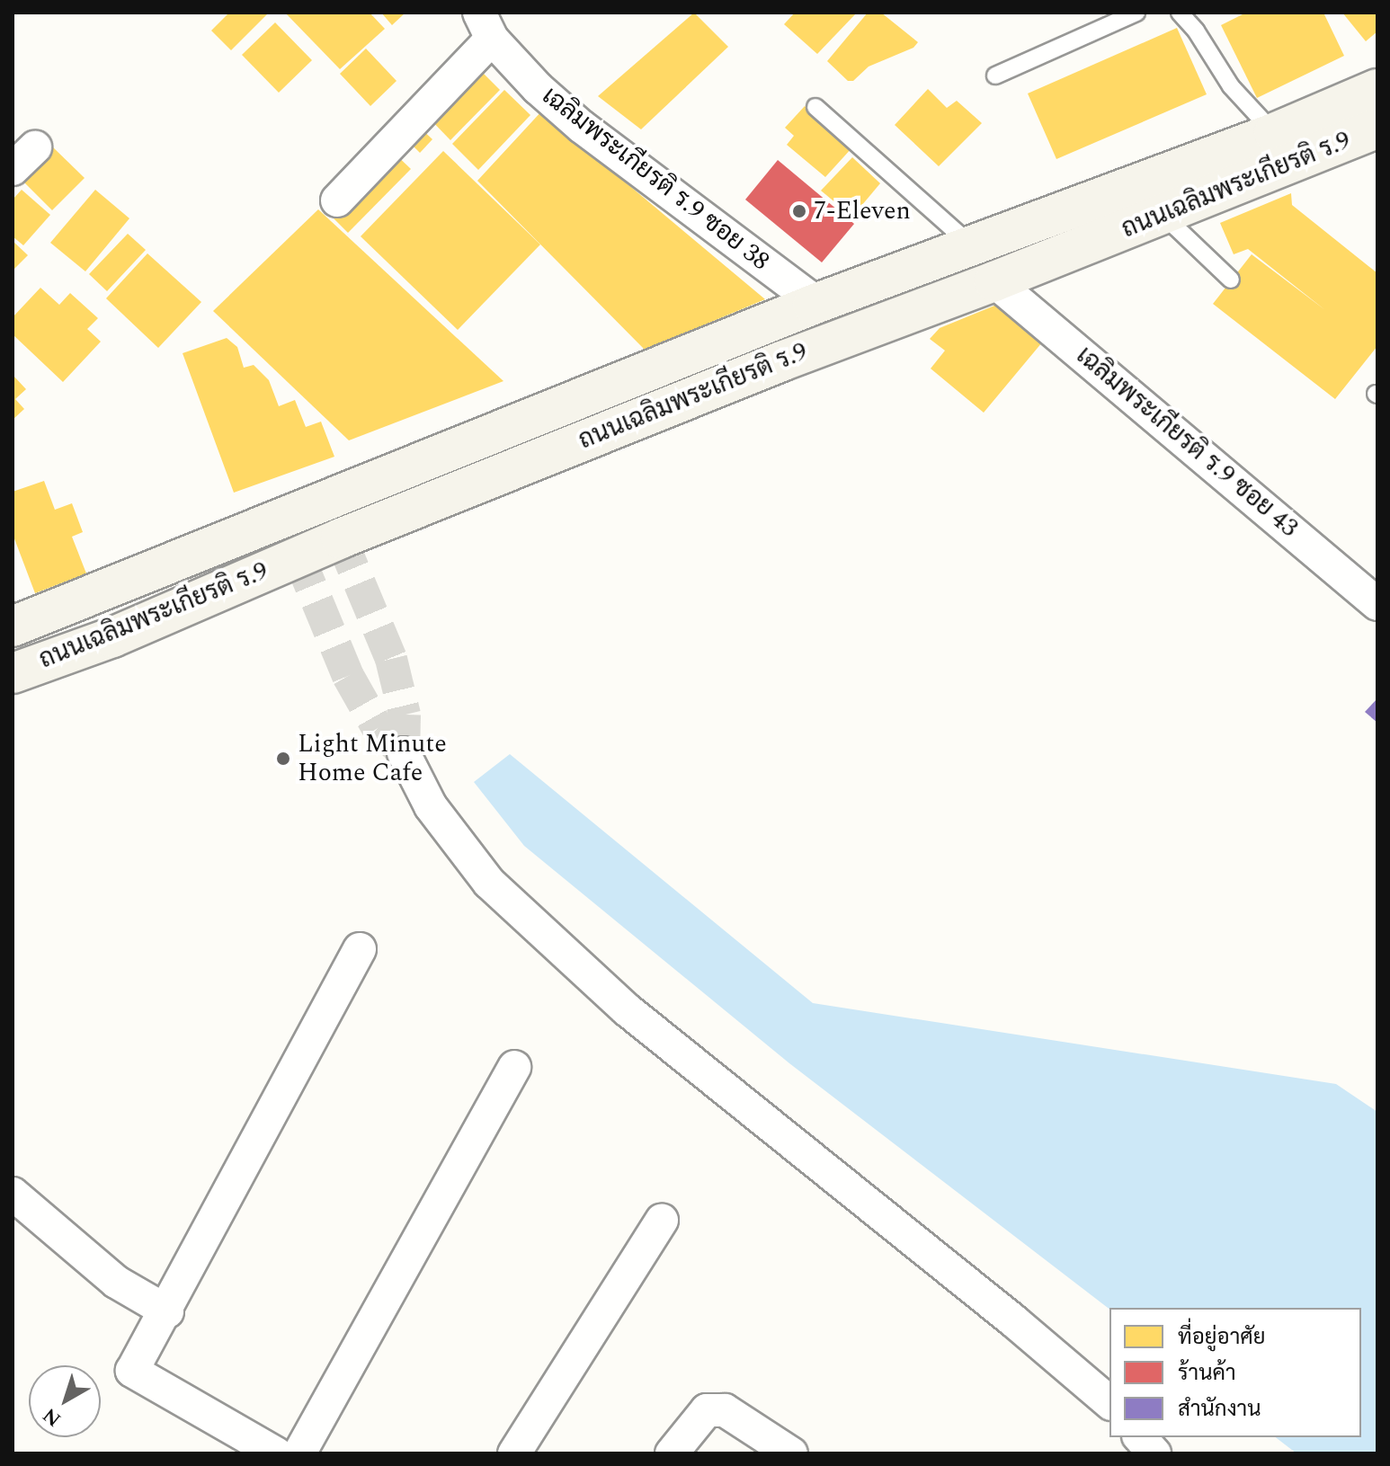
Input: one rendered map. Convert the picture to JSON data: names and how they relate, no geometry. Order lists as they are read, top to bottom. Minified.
{"streets":{"main road":["ถนนเฉลิมพระเกียรติ ร.9"],"street":["เฉลิมพระเกียรติ ร.9 ซอย 38","เฉลิมพระเกียรติ ร.9 ซอย 43"]},"crossings":[["เฉลิมพระเกียรติ ร.9 ซอย 38","ถนนเฉลิมพระเกียรติ ร.9"],["ถนนเฉลิมพระเกียรติ ร.9","เฉลิมพระเกียรติ ร.9 ซอย 43"]],"places":["7-Eleven","Light Minute Home Cafe"],"legend":["ที่อยู่อาศัย","ร้านค้า","สำนักงาน"],"north":"bottom left"}
